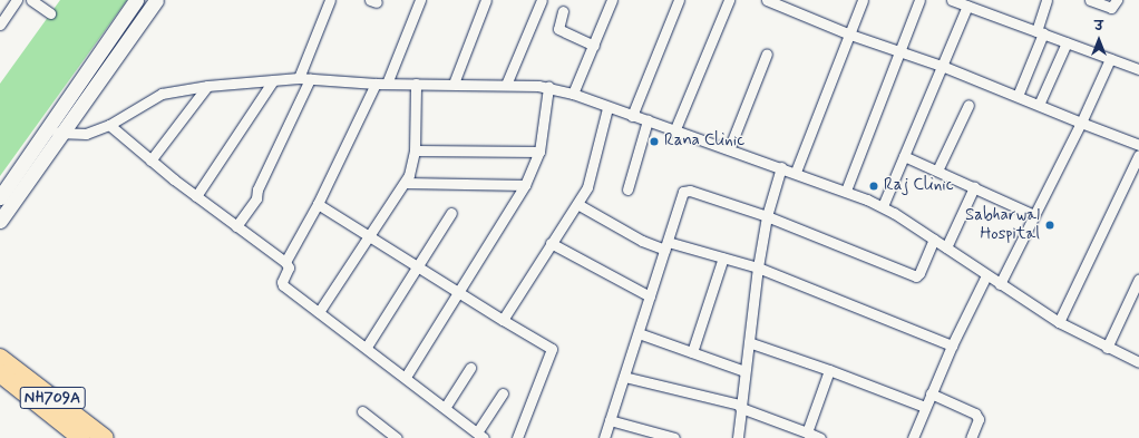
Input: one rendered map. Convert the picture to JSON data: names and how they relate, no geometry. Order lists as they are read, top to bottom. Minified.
{"streets":{"highway":["NH709A"]},"places":["Rana Clinic","Raj Clinic","Sabharwal Hospital"],"north":"top"}
